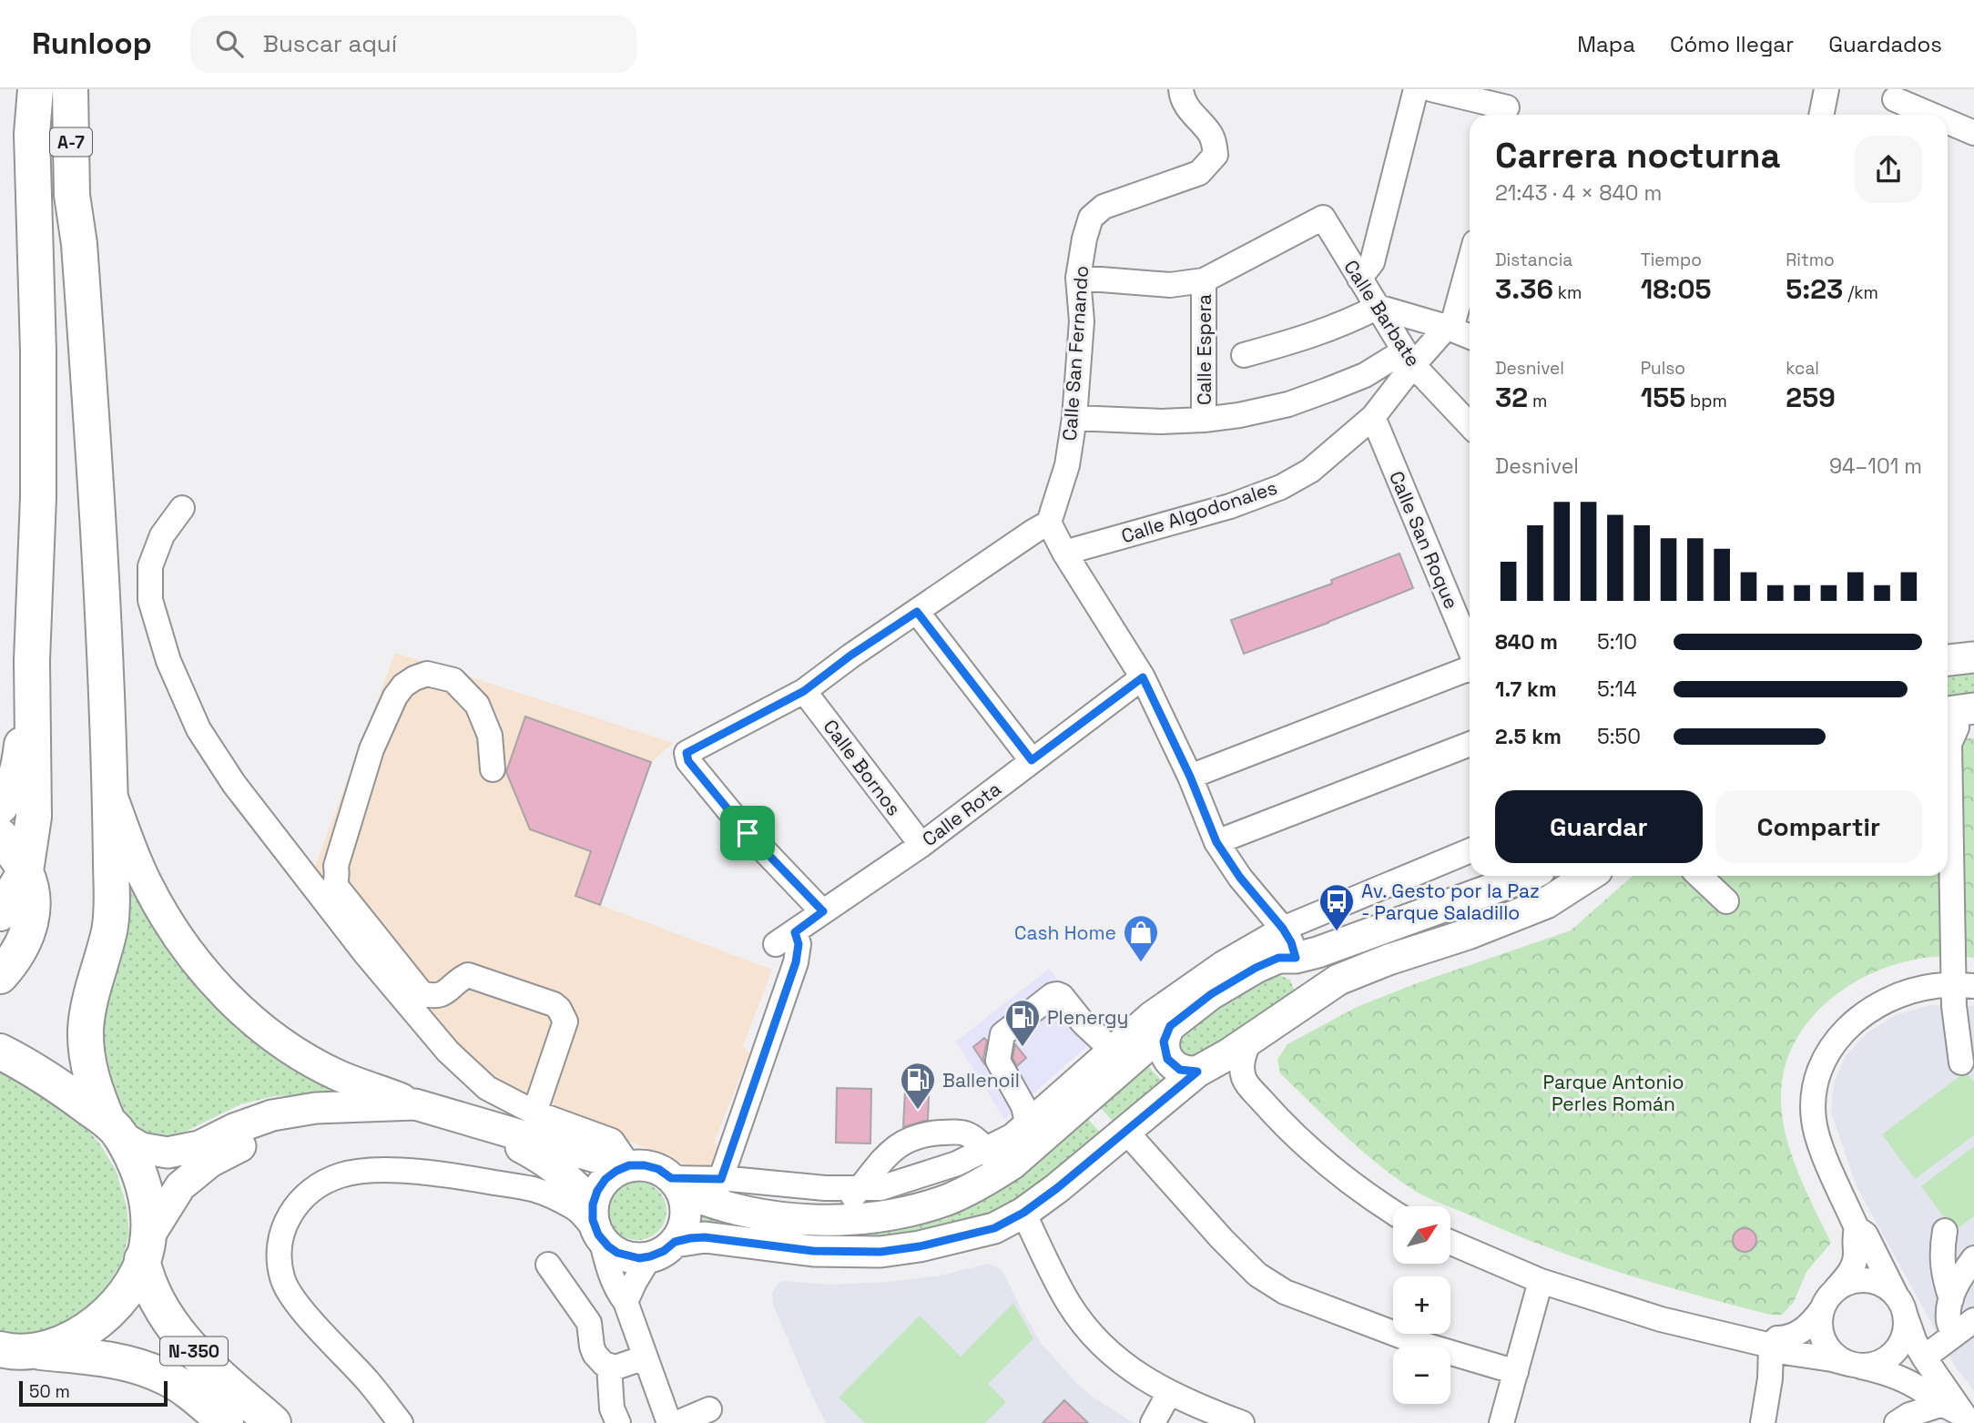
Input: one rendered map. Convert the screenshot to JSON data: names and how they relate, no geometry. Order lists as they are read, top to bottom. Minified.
{"streets":{"highway":["A-7","N-350"],"street":["Calle Barbate","Calle Espera","Calle San Fernando","Calle Algodonales","Calle San Roque","Calle Bornos","Calle Rota"]},"crossings":[["Calle Barbate","Calle Espera"],["Calle Barbate","Calle Algodonales"],["Calle Algodonales","Calle San Roque"],["Calle Bornos","Calle Rota"]],"parks":["Parque Antonio Perles Román"],"places":{"bus stop":["Av. Gesto por la Paz - Parque Saladillo"],"shop":["Cash Home"],"fuel station":["Plenergy","Ballenoil"]},"scale_bar":"50 m","north":"top right","page":{"header":"Runloop","search":"Buscar aquí","nav":["Mapa","Cómo llegar","Guardados"],"heading":["Carrera nocturna","21:43 · 4 × 840 m"],"stats":[["Distancia","3.36 km"],["Tiempo","18:05"],["Ritmo","5:23 /km"],["Desnivel","32 m"],["Pulso","155 bpm"],["kcal","259"]],"chart":["Desnivel","94–101 m"],"list":[{"name":"840 m","note":"5:10"},{"name":"1.7 km","note":"5:14"},{"name":"2.5 km","note":"5:50"}],"buttons":["Guardar","Compartir"],"map_buttons":["+","−"],"scale":"50 m"}}
